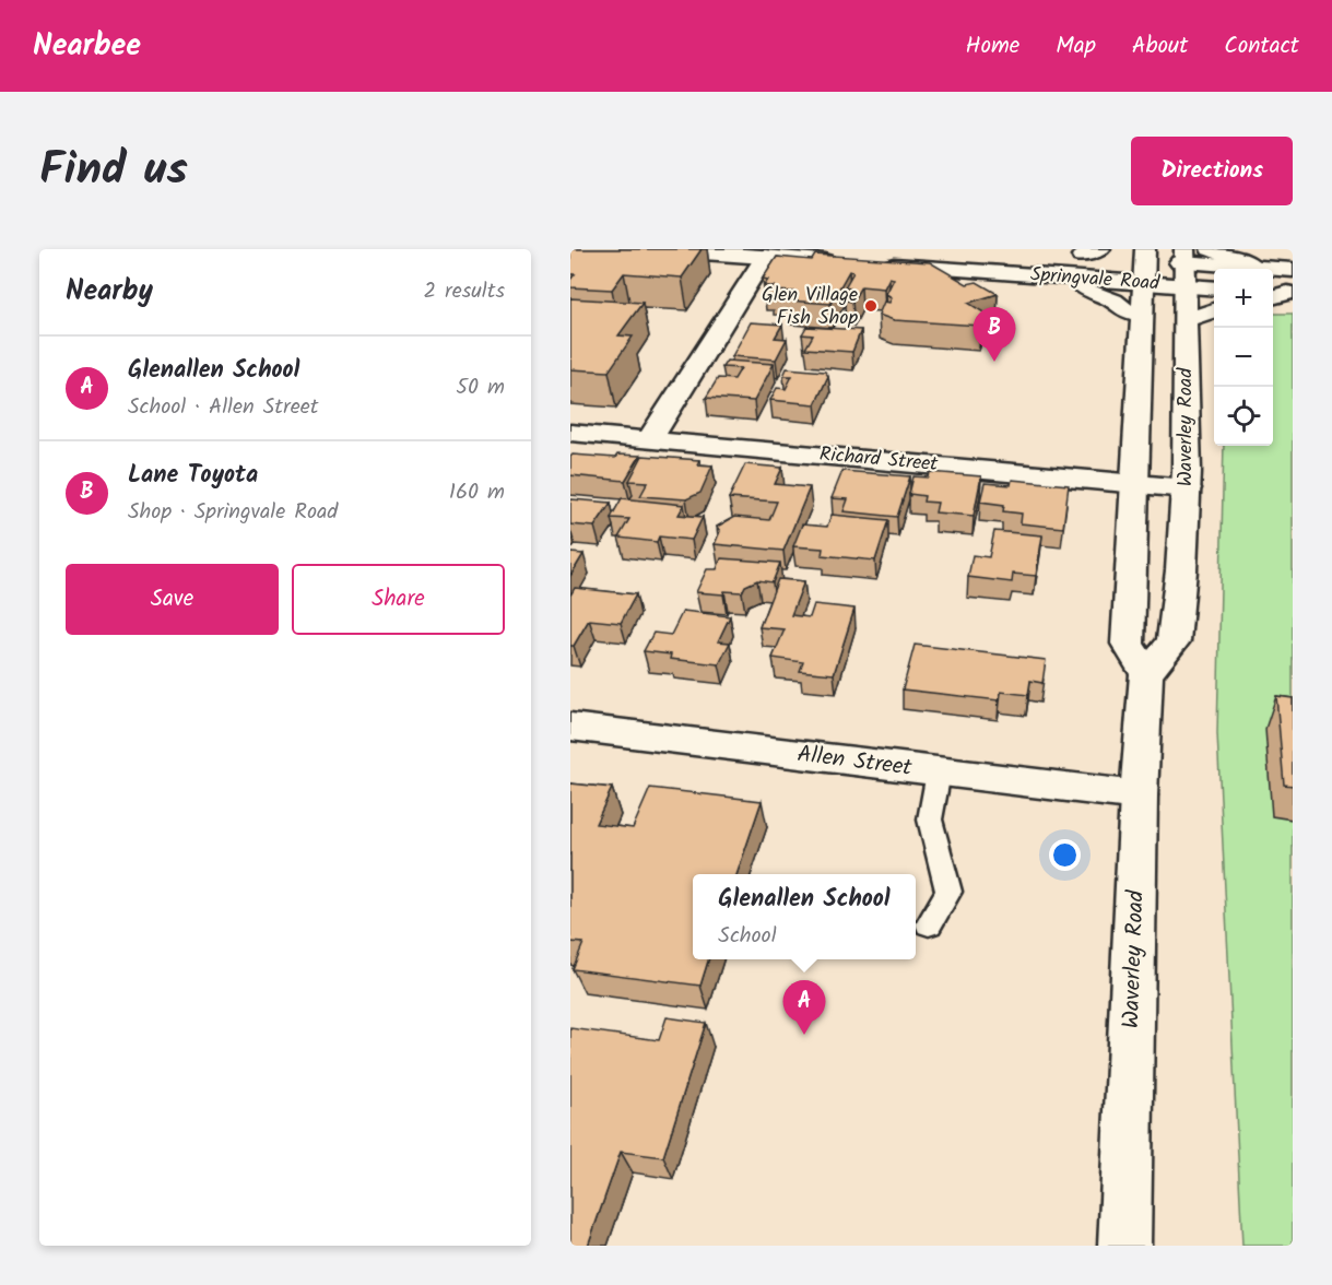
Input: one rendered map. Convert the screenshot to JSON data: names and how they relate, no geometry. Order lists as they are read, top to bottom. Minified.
{"streets":{"main road":["Springvale Road","Waverley Road","Richard Street","Allen Street"]},"crossings":[["Springvale Road","Waverley Road"],["Waverley Road","Richard Street"],["Waverley Road","Allen Street"]],"places":["Glen Village Fish Shop"],"page":{"header":"Nearbee","nav":["Home","Map","About","Contact"],"title":"Find us","buttons":["Directions",["Save","Share"]],"heading":["Nearby","2 results"],"map_buttons":["+","−"],"pins":["B","A"],"list":[{"mark":"A","name":"Glenallen School","note":"School · Allen Street","value":"50 m"},{"mark":"B","name":"Lane Toyota","note":"Shop · Springvale Road","value":"160 m"}],"popup":["Glenallen School","School"]}}
